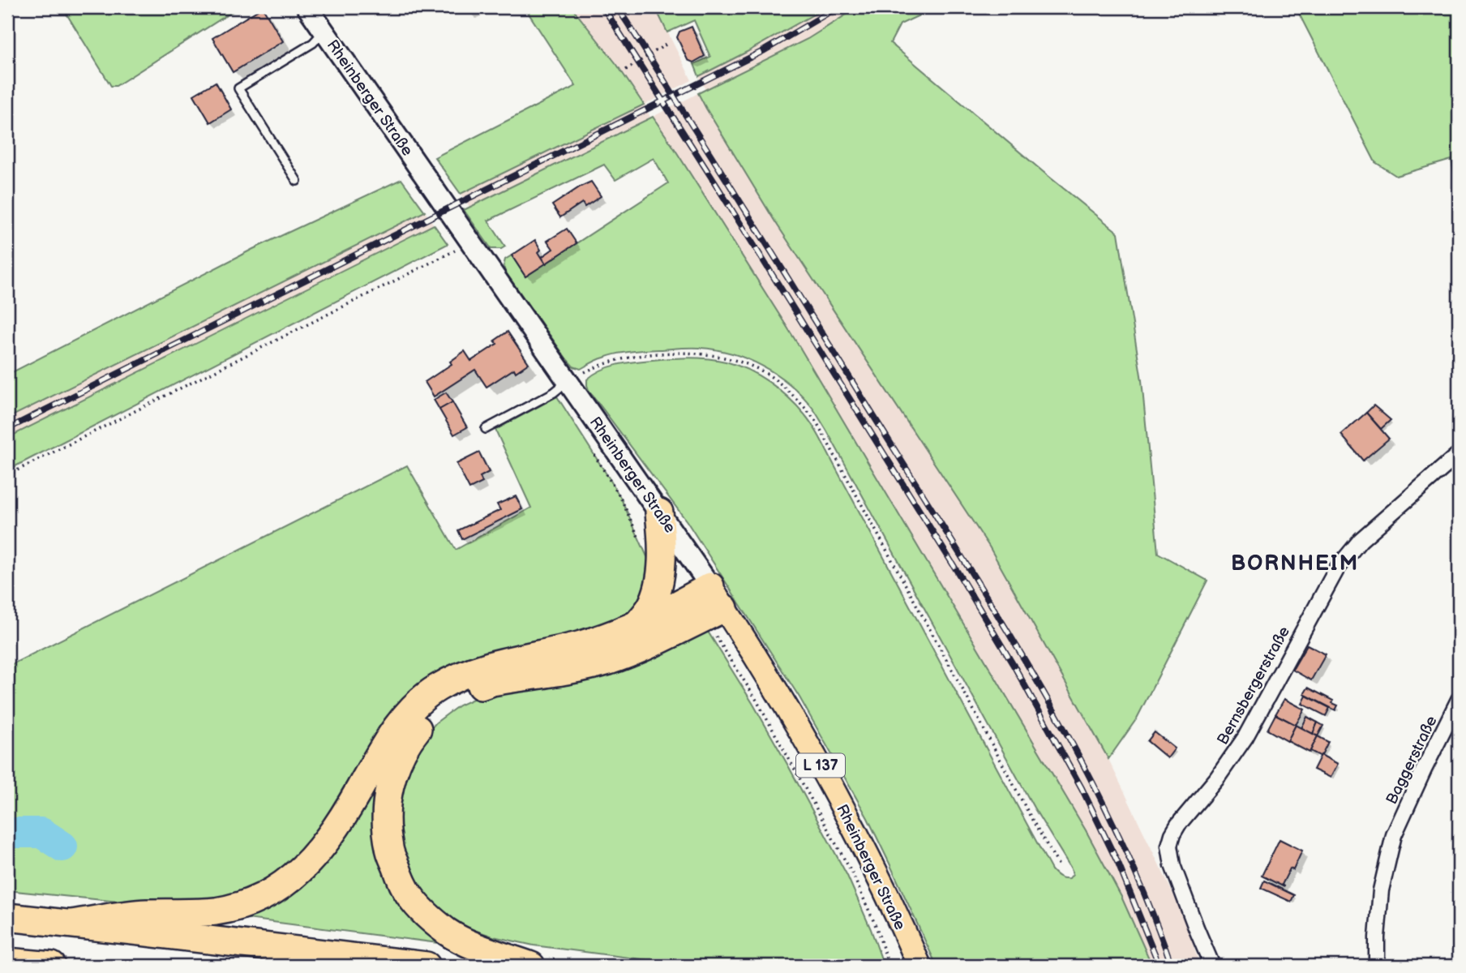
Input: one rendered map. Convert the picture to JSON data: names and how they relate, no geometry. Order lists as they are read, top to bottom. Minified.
{"streets":{"main road":["Rheinberger Straße","L 137"],"street":["Bernsbergerstraße","Baggerstraße"]},"districts":["BORNHEIM"]}
